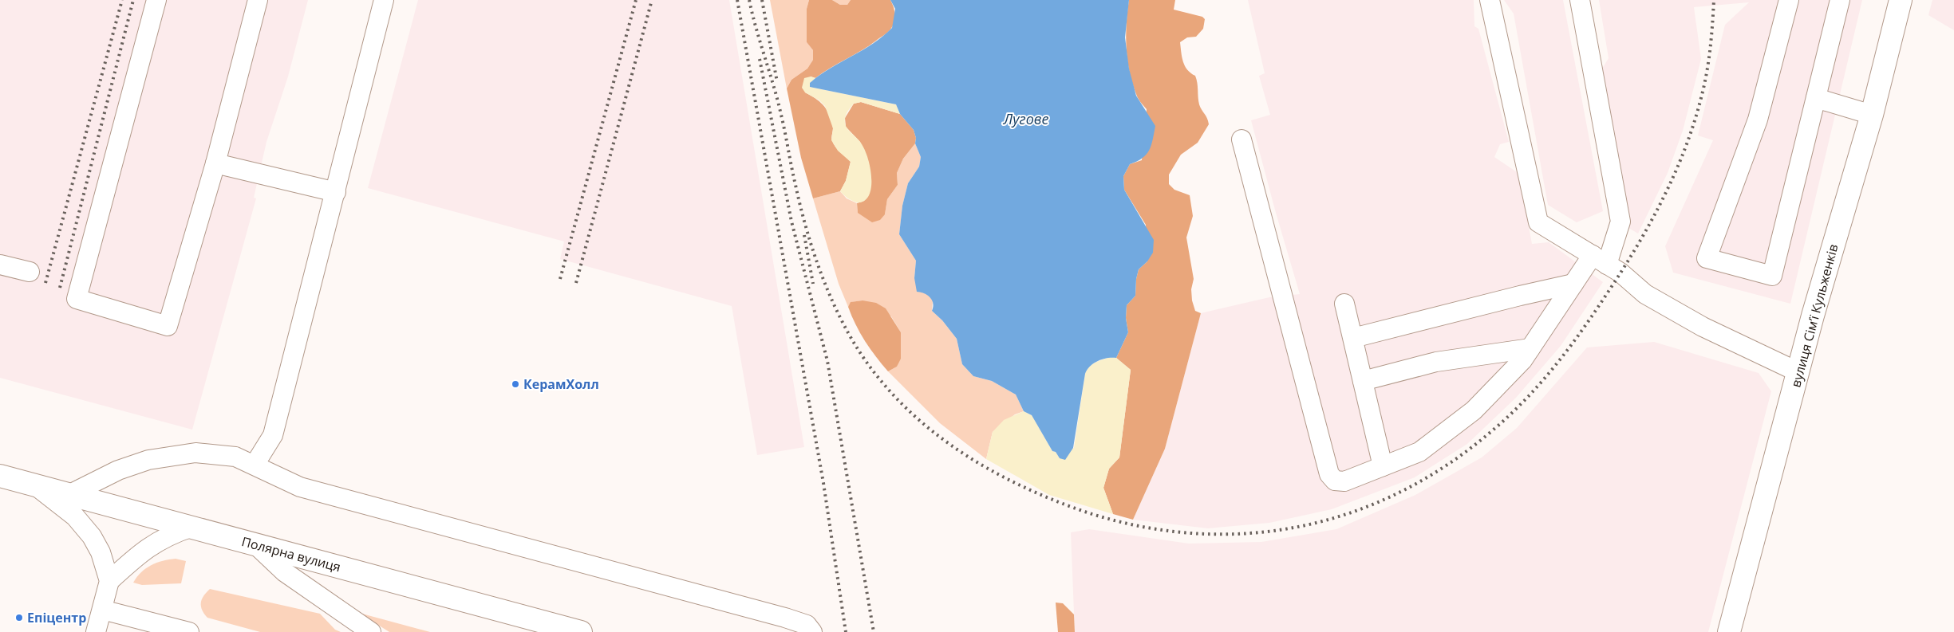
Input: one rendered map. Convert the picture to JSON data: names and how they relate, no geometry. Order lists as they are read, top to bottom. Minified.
{"streets":{"main road":["вулиця Сімʼї Кульженків","Полярна вулиця"]},"water":["Лугове"],"places":["КерамХолл","Епіцентр"]}
